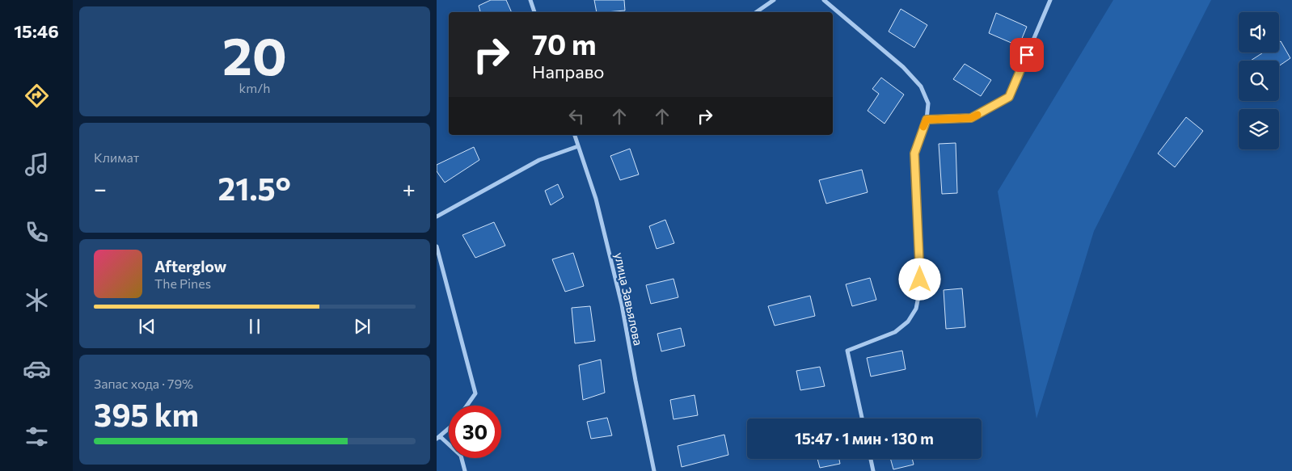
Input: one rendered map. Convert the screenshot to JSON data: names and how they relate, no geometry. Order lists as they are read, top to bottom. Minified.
{"streets":{"street":["улица Завьялова"]},"page":{"tabs":"15:46","tile":[["20","km/h"],"Климат",["Запас хода · 79%","395 km"]],"turn":["70 m","Направо"],"heat":["−","21.5°","+"],"song":["Afterglow","The Pines"],"limit":"30","trip":"15:47 · 1 мин · 130 m"}}
